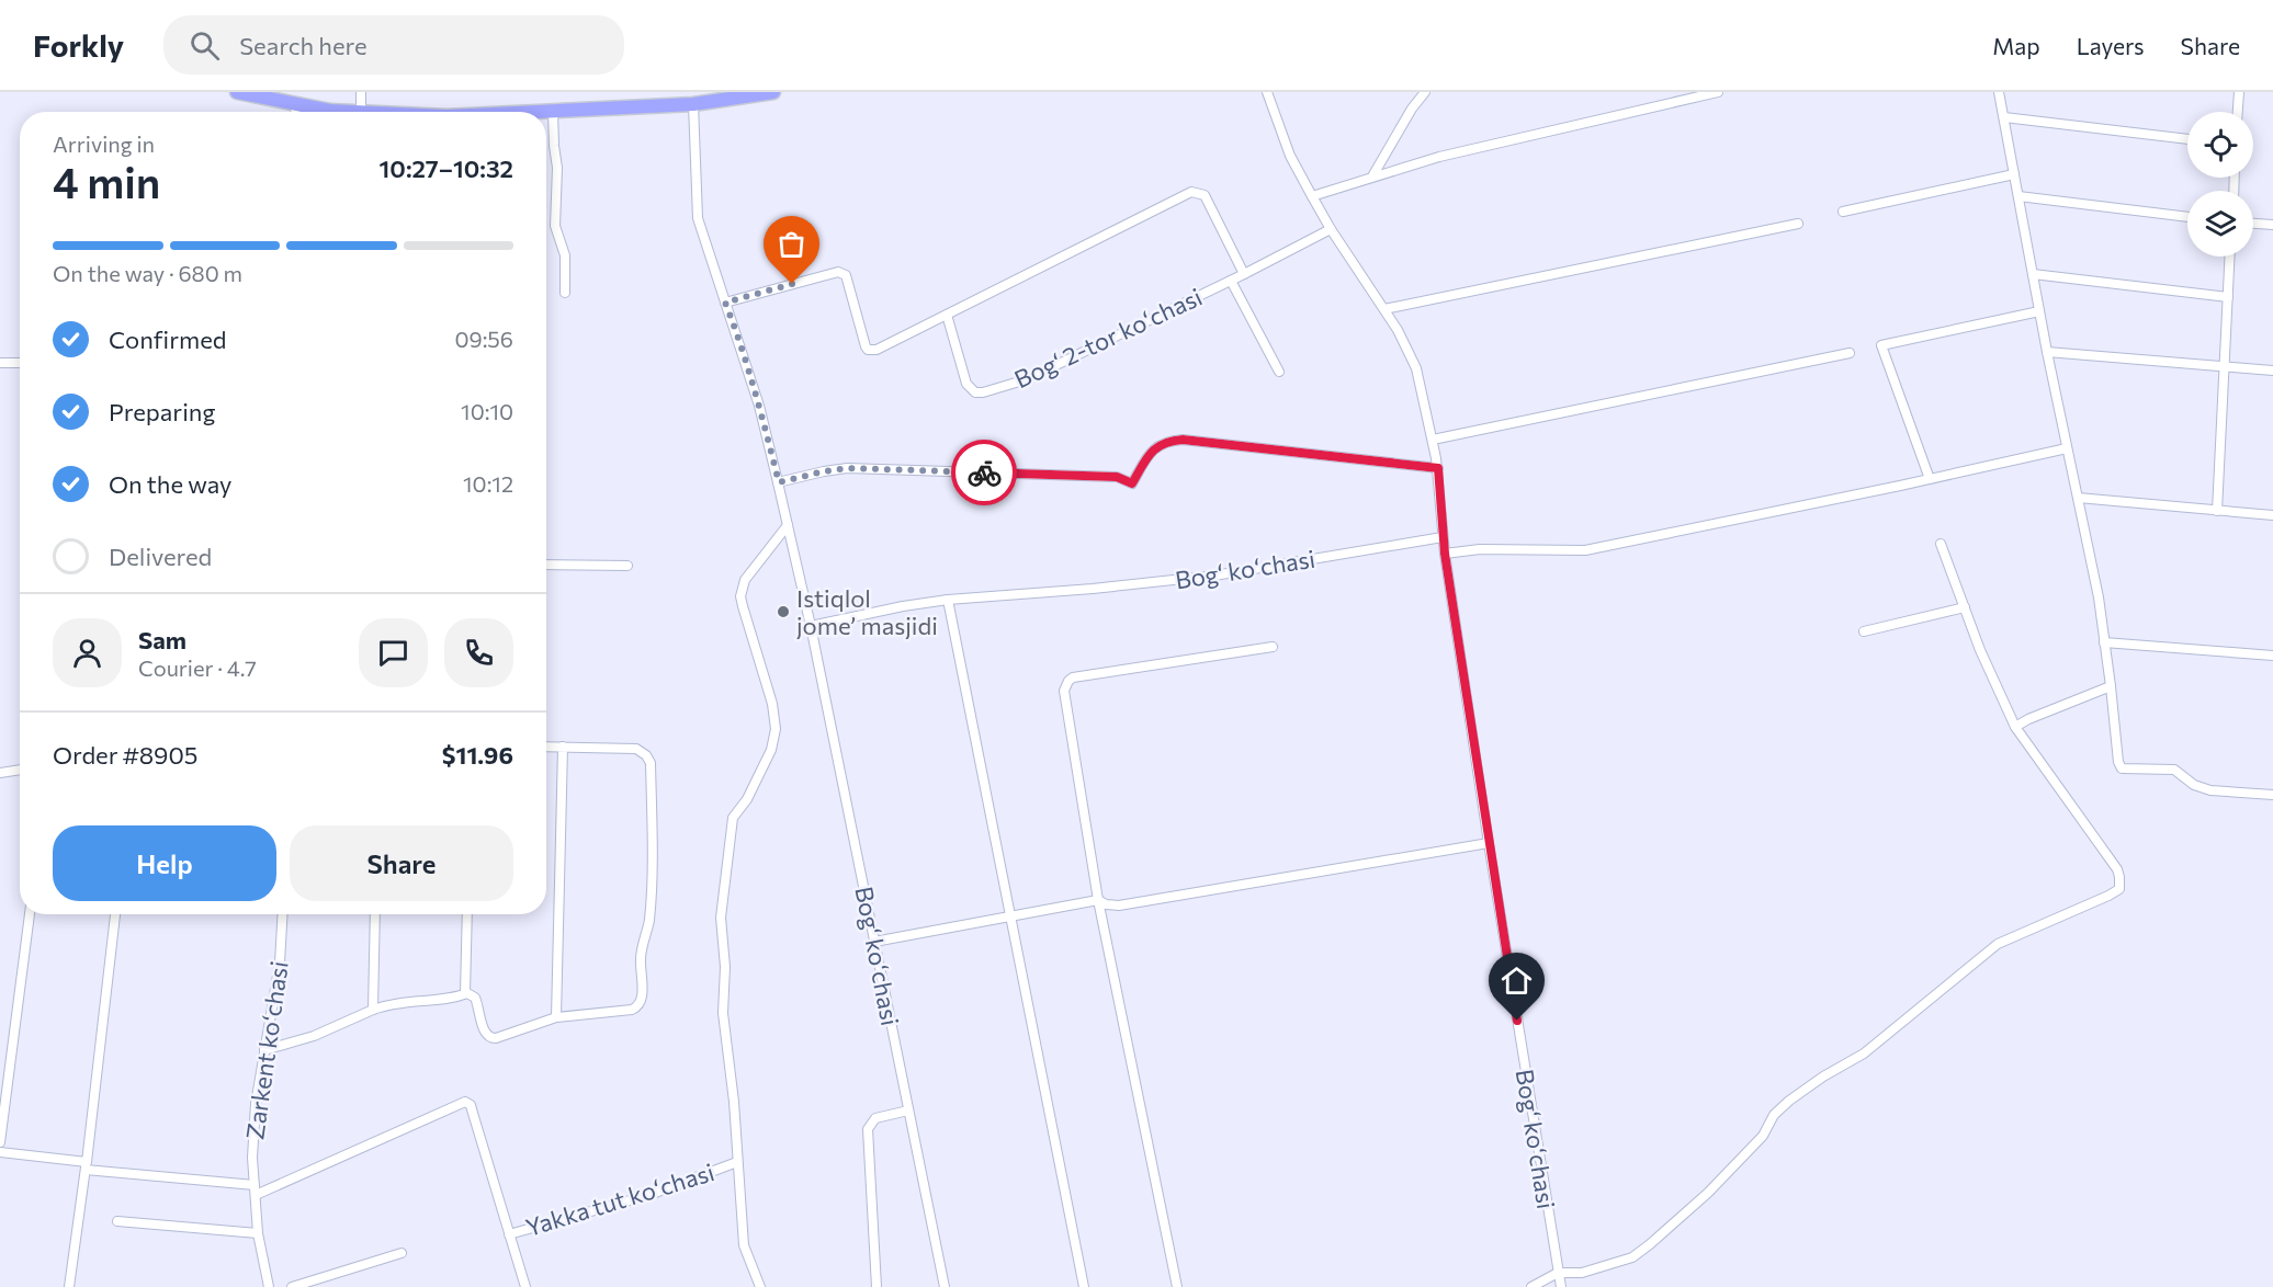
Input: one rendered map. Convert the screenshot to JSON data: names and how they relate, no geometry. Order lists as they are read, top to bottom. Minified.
{"streets":{"street":["Bogʻ 2-tor koʻchasi","Bogʻ koʻchasi","Zarkent koʻchasi","Yakka tut koʻchasi"]},"crossings":[["Bogʻ 2-tor koʻchasi","Bogʻ koʻchasi"]],"places":["Istiqlol jome’ masjidi"],"page":{"header":"Forkly","search":"Search here","nav":["Map","Layers","Share"],"heading":["4 min","Arriving in","10:27–10:32"],"panel":["Sam","Courier · 4.7","Order #8905","$11.96"],"bar":"On the way · 680 m","list":[["Confirmed","09:56"],["Preparing","10:10"],["On the way","10:12"],"Delivered"],"buttons":["Help","Share"]}}
